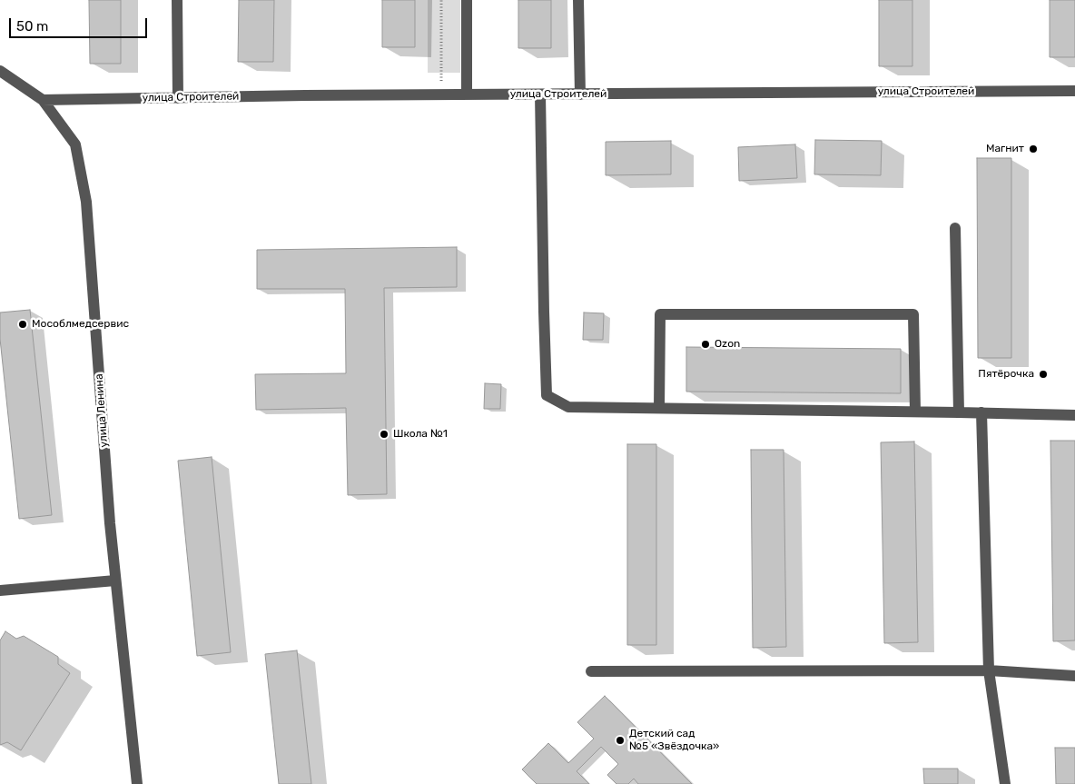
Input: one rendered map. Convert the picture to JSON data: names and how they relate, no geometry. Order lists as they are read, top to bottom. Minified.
{"streets":{"street":["улица Строителей","улица Ленина"]},"crossings":[["улица Строителей","улица Ленина"]],"places":["Магнит","Мособлмедсервис","Ozon","Пятёрочка","Школа №1","Детский сад №5 «Звёздочка»"],"scale_bar":"50 m"}
